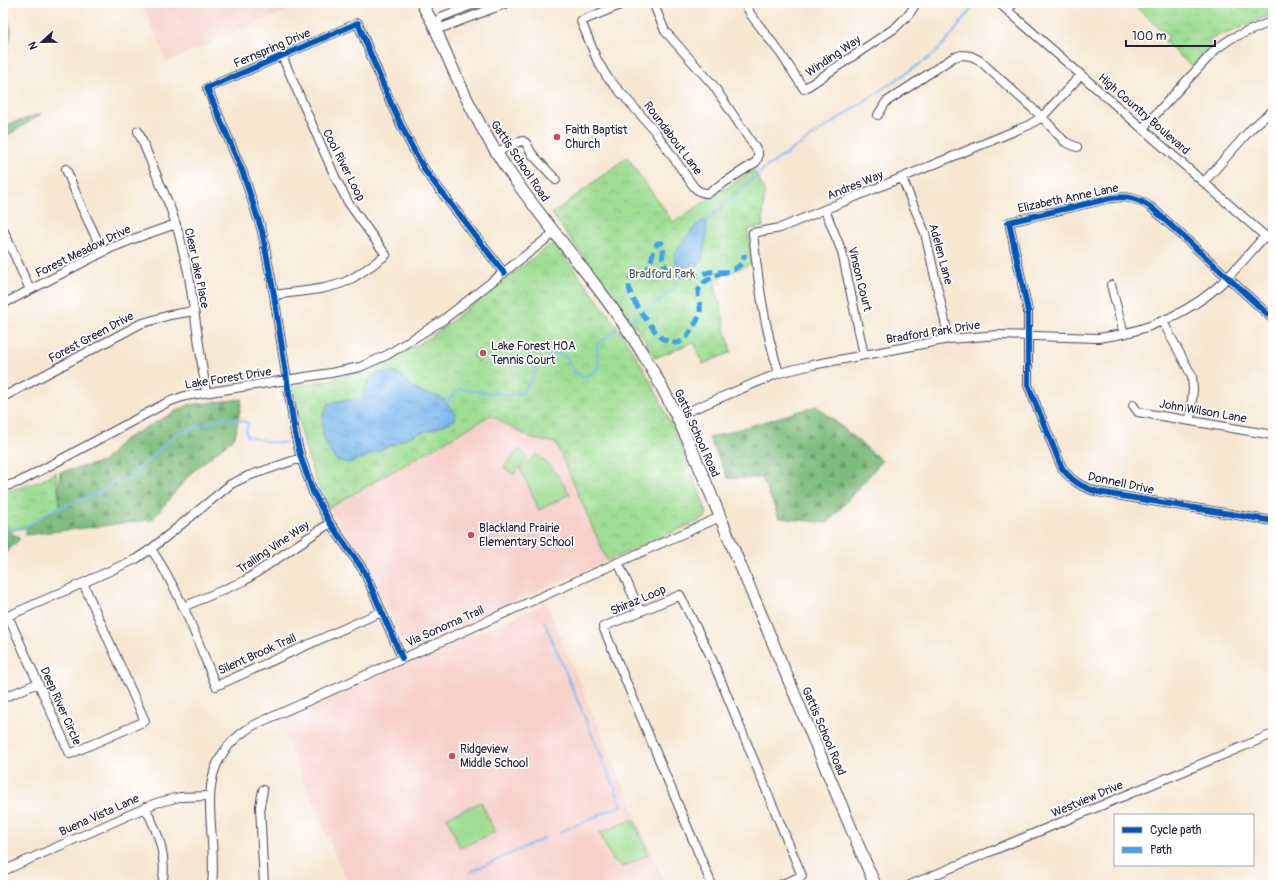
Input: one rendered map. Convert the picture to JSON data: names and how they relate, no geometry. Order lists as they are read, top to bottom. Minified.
{"streets":{"main road":["Gattis School Road"],"street":["Fernspring Drive","Winding Way","High Country Boulevard","Roundabout Lane","Cool River Loop","Andres Way","Elizabeth Anne Lane","Forest Meadow Drive","Adelen Lane","Clear Lake Place","Vinson Court","Bradford Park Drive","Forest Green Drive","Lake Forest Drive","John Wilson Lane","Donnell Drive","Trailing Vine Way","Shiraz Loop","Via Sonoma Trail","Silent Brook Trail","Deep River Circle","Westview Drive","Buena Vista Lane"]},"crossings":[["Fernspring Drive","Cool River Loop"],["Fernspring Drive","Lake Forest Drive"],["Fernspring Drive","Trailing Vine Way"],["Fernspring Drive","Via Sonoma Trail"],["Fernspring Drive","Silent Brook Trail"],["Fernspring Drive","Deep River Circle"],["High Country Boulevard","Andres Way"],["High Country Boulevard","Bradford Park Drive"],["Gattis School Road","Bradford Park Drive"],["Gattis School Road","Lake Forest Drive"],["Gattis School Road","Via Sonoma Trail"],["Andres Way","Adelen Lane"],["Andres Way","Vinson Court"],["Andres Way","Bradford Park Drive"],["Elizabeth Anne Lane","Bradford Park Drive"],["Elizabeth Anne Lane","Donnell Drive"],["Forest Meadow Drive","Clear Lake Place"],["Adelen Lane","Bradford Park Drive"],["Clear Lake Place","Forest Green Drive"],["Clear Lake Place","Lake Forest Drive"],["Vinson Court","Bradford Park Drive"],["Bradford Park Drive","Donnell Drive"],["Trailing Vine Way","Silent Brook Trail"],["Via Sonoma Trail","Buena Vista Lane"],["Silent Brook Trail","Deep River Circle"]],"parks":["Bradford Park"],"places":["Faith Baptist Church","Lake Forest HOA Tennis Court","Blackland Prairie Elementary School","Ridgeview Middle School"],"legend":["Cycle path","Path"],"scale_bar":"100 m","north":"left"}
